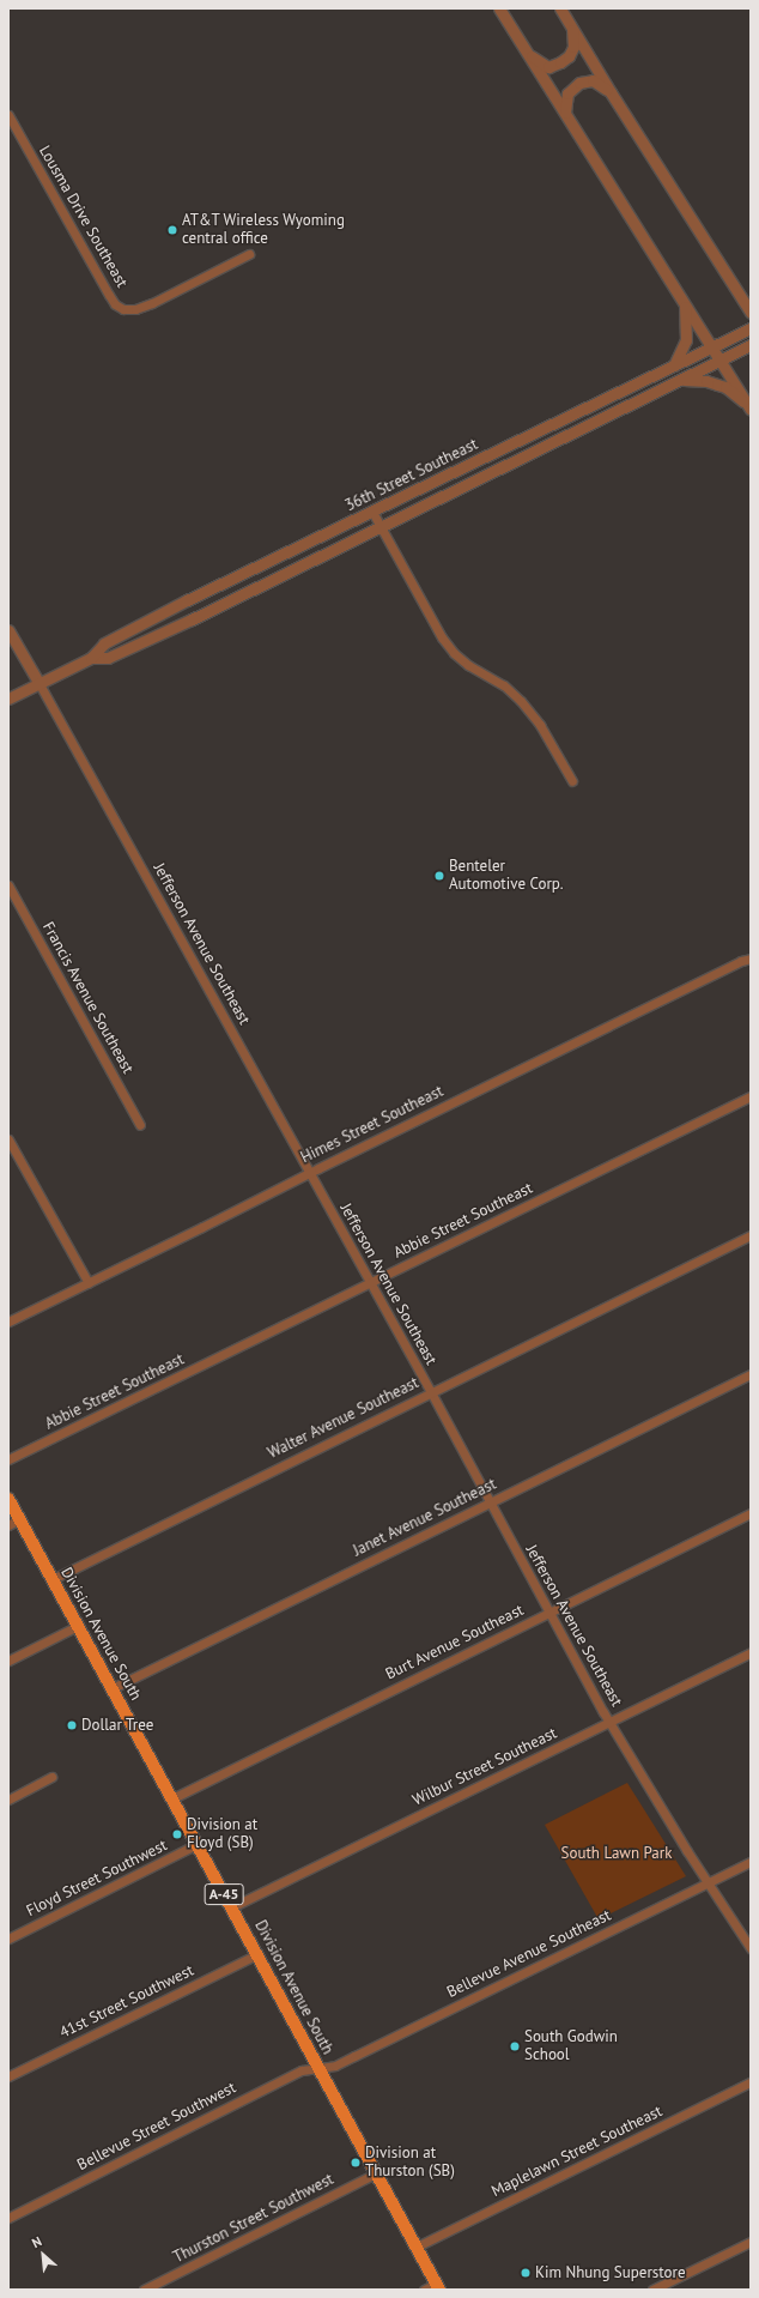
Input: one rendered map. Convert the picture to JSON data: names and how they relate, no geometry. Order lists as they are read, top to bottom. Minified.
{"streets":{"main road":["Division Avenue South","A-45"],"street":["Lousma Drive Southeast","36th Street Southeast","Jefferson Avenue Southeast","Francis Avenue Southeast","Himes Street Southeast","Abbie Street Southeast","Walter Avenue Southeast","Janet Avenue Southeast","Burt Avenue Southeast","Wilbur Street Southeast","Floyd Street Southwest","Bellevue Avenue Southeast","41st Street Southwest","Bellevue Street Southwest","Maplelawn Street Southeast","Thurston Street Southwest"]},"crossings":[["36th Street Southeast","Jefferson Avenue Southeast"],["Jefferson Avenue Southeast","Himes Street Southeast"],["Jefferson Avenue Southeast","Abbie Street Southeast"],["Jefferson Avenue Southeast","Walter Avenue Southeast"],["Jefferson Avenue Southeast","Janet Avenue Southeast"],["Jefferson Avenue Southeast","Burt Avenue Southeast"],["Jefferson Avenue Southeast","Wilbur Street Southeast"],["Jefferson Avenue Southeast","Bellevue Avenue Southeast"],["Walter Avenue Southeast","Division Avenue South"],["Janet Avenue Southeast","Division Avenue South"],["Division Avenue South","Burt Avenue Southeast"],["Division Avenue South","Wilbur Street Southeast"],["Division Avenue South","Floyd Street Southwest"],["Division Avenue South","Bellevue Avenue Southeast"],["Division Avenue South","41st Street Southwest"],["Division Avenue South","Bellevue Street Southwest"],["Division Avenue South","Maplelawn Street Southeast"],["Division Avenue South","Thurston Street Southwest"],["Bellevue Avenue Southeast","Bellevue Street Southwest"]],"parks":["South Lawn Park"],"places":["AT&T Wireless Wyoming central office","Benteler Automotive Corp.","Dollar Tree","Division at Floyd (SB)","South Godwin School","Division at Thurston (SB)","Kim Nhung Superstore"],"north":"top left"}
